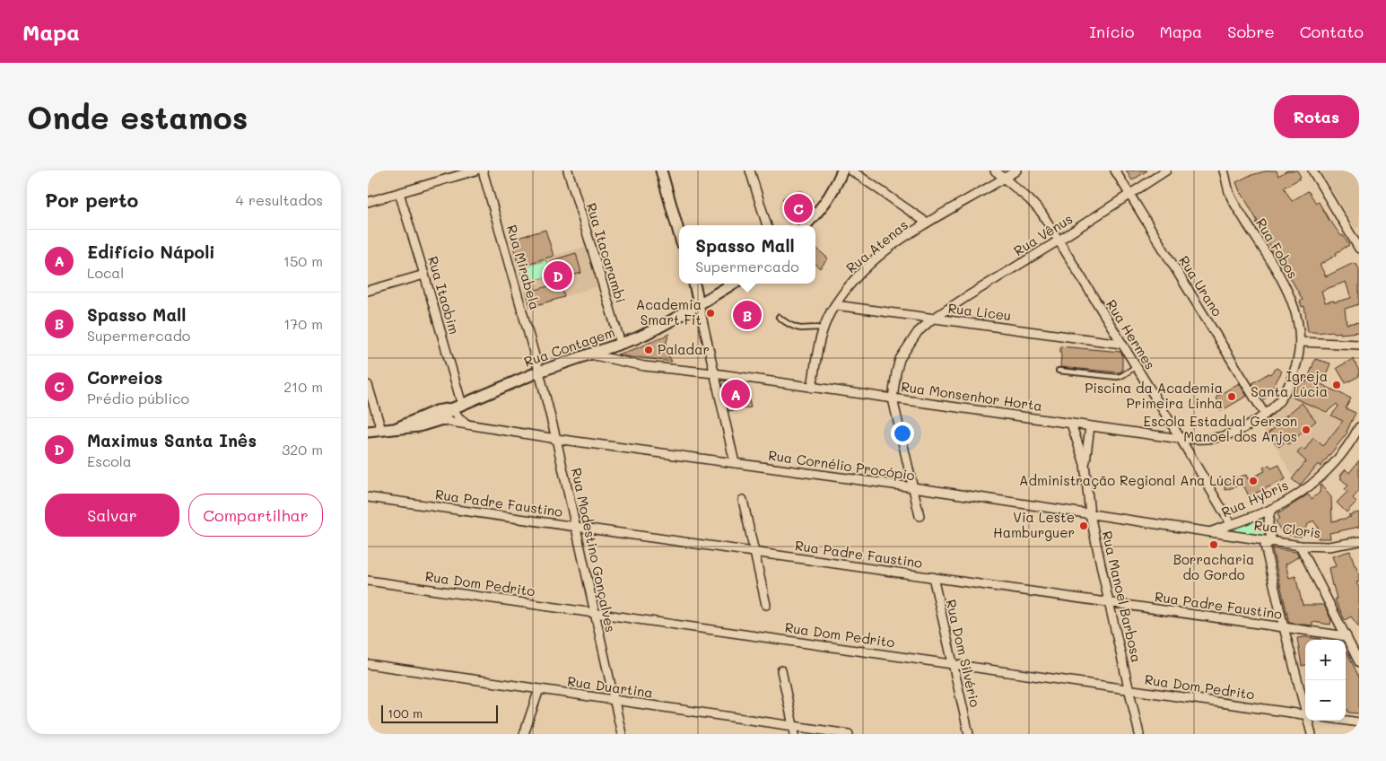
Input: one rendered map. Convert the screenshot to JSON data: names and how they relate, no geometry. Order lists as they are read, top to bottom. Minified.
{"streets":{"street":["Rua Vênus","Rua Atenas","Rua Fobos","Rua Itacarambi","Rua Mirabela","Rua Urano","Rua Itaobim","Rua Liceu","Rua Hermes","Rua Contagem","Rua Monsenhor Horta","Rua Cornélio Procópio","Rua Hybris","Rua Padre Faustino","Rua Cloris","Rua Modestino Gonçalves","Rua Dom Pedrito","Rua Manoel Barbosa","Rua Dom Silvério","Rua Duartina"]},"crossings":[["Rua Vênus","Rua Urano"],["Rua Vênus","Rua Liceu"],["Rua Vênus","Rua Hermes"],["Rua Atenas","Rua Liceu"],["Rua Atenas","Rua Hermes"],["Rua Atenas","Rua Monsenhor Horta"],["Rua Fobos","Rua Monsenhor Horta"],["Rua Itacarambi","Rua Contagem"],["Rua Mirabela","Rua Contagem"],["Rua Mirabela","Rua Modestino Gonçalves"],["Rua Urano","Rua Monsenhor Horta"],["Rua Itaobim","Rua Contagem"],["Rua Liceu","Rua Hermes"],["Rua Hermes","Rua Monsenhor Horta"],["Rua Hermes","Rua Hybris"],["Rua Contagem","Rua Monsenhor Horta"],["Rua Contagem","Rua Cornélio Procópio"],["Rua Contagem","Rua Modestino Gonçalves"],["Rua Monsenhor Horta","Rua Manoel Barbosa"],["Rua Cornélio Procópio","Rua Hybris"],["Rua Cornélio Procópio","Rua Cloris"],["Rua Cornélio Procópio","Rua Modestino Gonçalves"],["Rua Cornélio Procópio","Rua Manoel Barbosa"],["Rua Hybris","Rua Cloris"],["Rua Padre Faustino","Rua Modestino Gonçalves"],["Rua Padre Faustino","Rua Manoel Barbosa"],["Rua Padre Faustino","Rua Dom Silvério"],["Rua Modestino Gonçalves","Rua Dom Pedrito"],["Rua Modestino Gonçalves","Rua Duartina"],["Rua Dom Pedrito","Rua Manoel Barbosa"],["Rua Dom Pedrito","Rua Dom Silvério"]],"places":["Academia Smart Fit","Paladar","Igreja Santa Lúcia","Piscina da Academia Primeira Linha","Escola Estadual Gerson Manoel dos Anjos","Administração Regional Ana Lúcia","Via Leste Hamburguer","Borracharia do Gordo"],"scale_bar":"100 m","page":{"header":"Mapa","nav":["Início","Mapa","Sobre","Contato"],"buttons":["Rotas",["Salvar","Compartilhar"]],"title":"Onde estamos","heading":["Por perto","4 resultados"],"pins":["C","D","B","A"],"popup":["Spasso Mall","Supermercado"],"list":[{"mark":"A","name":"Edifício Nápoli","note":"Local","value":"150 m"},{"mark":"B","name":"Spasso Mall","note":"Supermercado","value":"170 m"},{"mark":"C","name":"Correios","note":"Prédio público","value":"210 m"},{"mark":"D","name":"Maximus Santa Inês","note":"Escola","value":"320 m"}],"map_buttons":["+","−"],"scale":"100 m"}}
